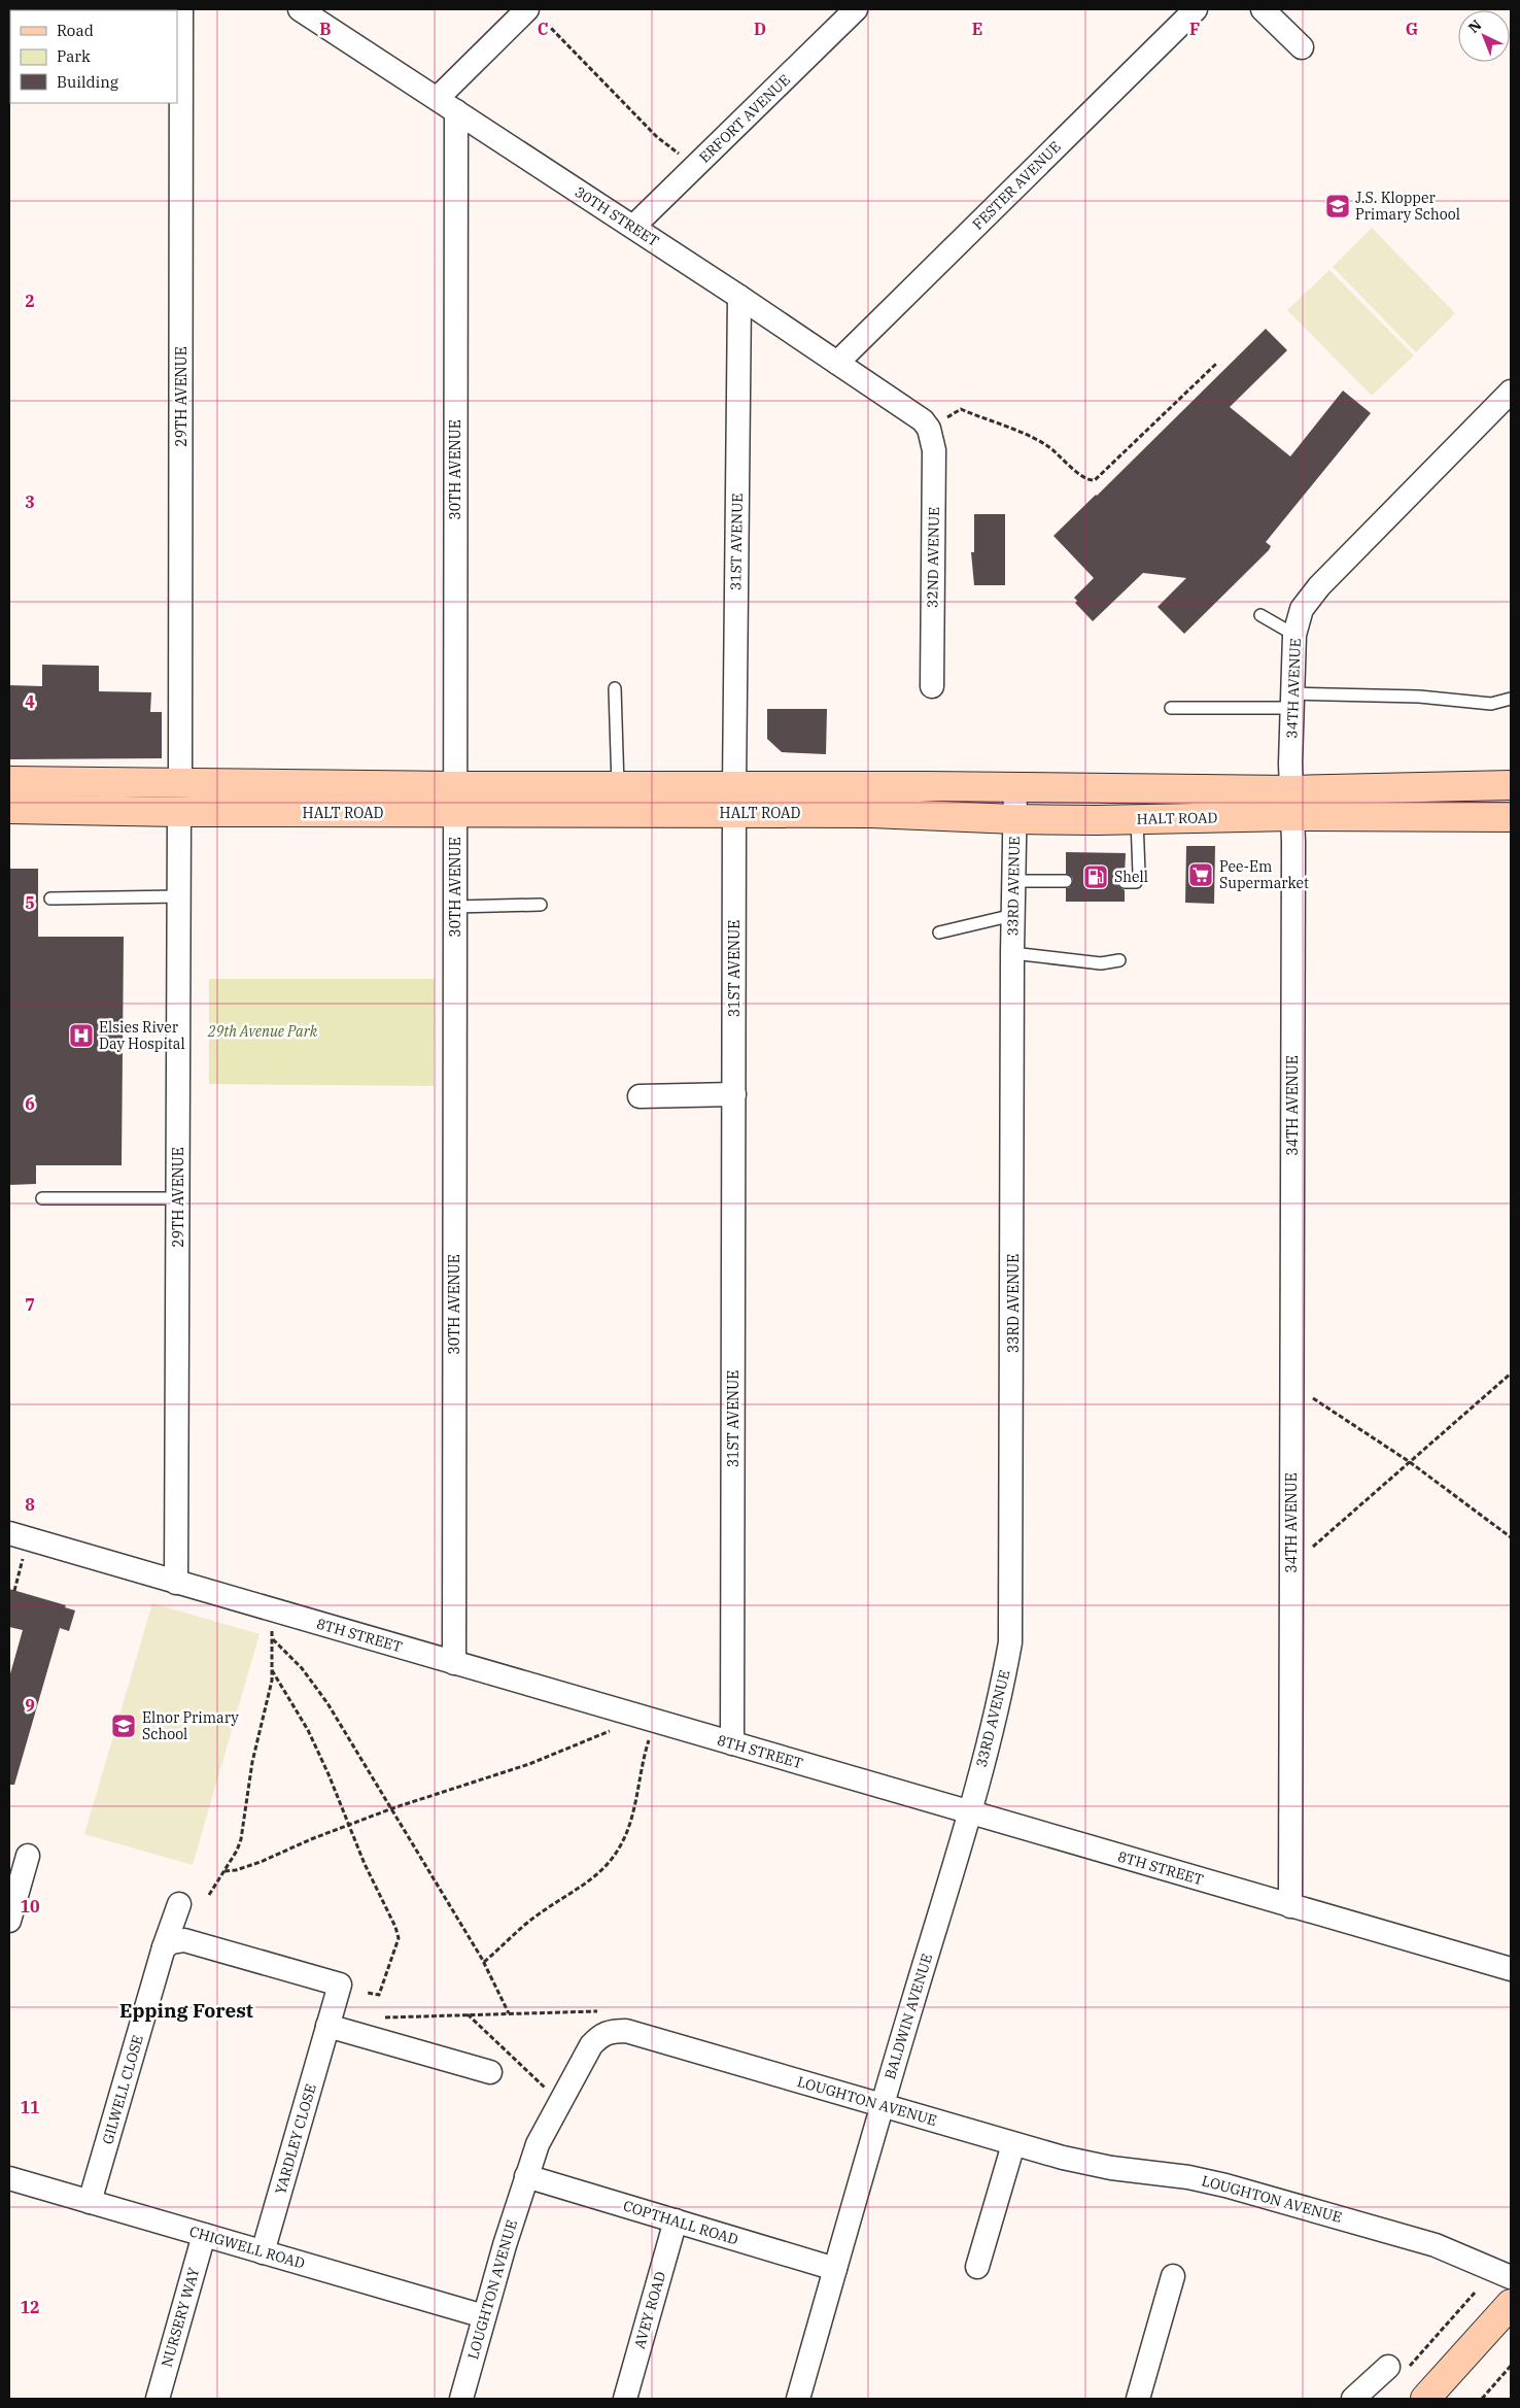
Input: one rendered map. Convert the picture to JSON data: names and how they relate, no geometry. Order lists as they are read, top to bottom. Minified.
{"streets":{"street":["ERFORT AVENUE","FESTER AVENUE","30TH STREET","29TH AVENUE","30TH AVENUE","31ST AVENUE","32ND AVENUE","34TH AVENUE","HALT ROAD","33RD AVENUE","8TH STREET","BALDWIN AVENUE","GILWELL CLOSE","LOUGHTON AVENUE","YARDLEY CLOSE","COPTHALL ROAD","CHIGWELL ROAD","AVEY ROAD","NURSERY WAY"]},"crossings":[["ERFORT AVENUE","30TH STREET"],["FESTER AVENUE","30TH STREET"],["30TH STREET","30TH AVENUE"],["30TH STREET","31ST AVENUE"],["30TH STREET","32ND AVENUE"],["29TH AVENUE","HALT ROAD"],["29TH AVENUE","8TH STREET"],["30TH AVENUE","HALT ROAD"],["30TH AVENUE","8TH STREET"],["31ST AVENUE","HALT ROAD"],["31ST AVENUE","8TH STREET"],["34TH AVENUE","HALT ROAD"],["34TH AVENUE","8TH STREET"],["HALT ROAD","33RD AVENUE"],["33RD AVENUE","8TH STREET"],["33RD AVENUE","BALDWIN AVENUE"],["8TH STREET","BALDWIN AVENUE"],["BALDWIN AVENUE","LOUGHTON AVENUE"],["BALDWIN AVENUE","COPTHALL ROAD"],["GILWELL CLOSE","YARDLEY CLOSE"],["GILWELL CLOSE","CHIGWELL ROAD"],["LOUGHTON AVENUE","COPTHALL ROAD"],["LOUGHTON AVENUE","CHIGWELL ROAD"],["YARDLEY CLOSE","CHIGWELL ROAD"],["COPTHALL ROAD","AVEY ROAD"],["CHIGWELL ROAD","NURSERY WAY"]],"districts":["Epping Forest"],"parks":["29th Avenue Park"],"places":{"school or university":["J.S. Klopper Primary School","Elnor Primary School"],"supermarket":["Pee-Em Supermarket"],"fuel station":["Shell"],"hospital":["Elsies River Day Hospital"]},"legend":["Road","Park","Building"],"north":"top left","grid":{"columns":["B","C","D","E","F","G"],"rows":["2","3","4","5","6","7","8","9","10","11","12"]}}
